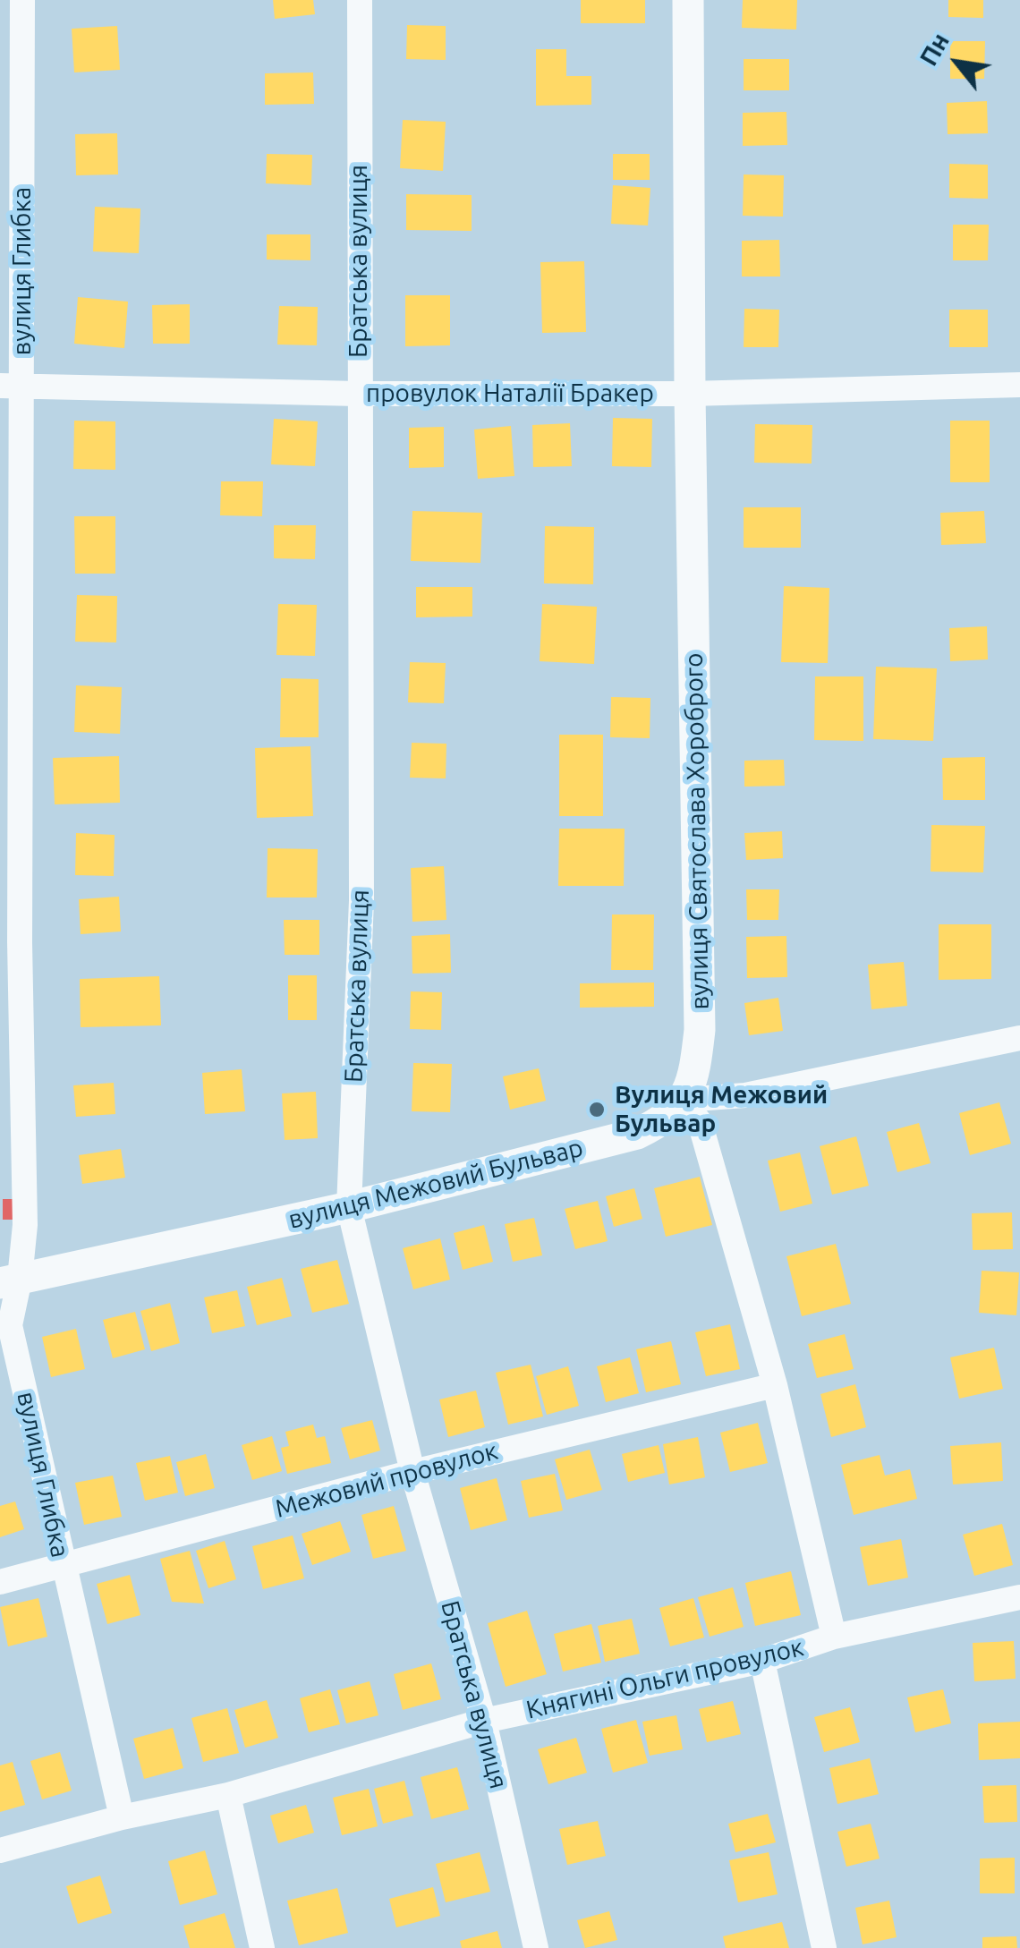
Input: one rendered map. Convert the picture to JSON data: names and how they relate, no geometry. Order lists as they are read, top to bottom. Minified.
{"streets":{"street":["Братська вулиця","вулиця Глибка","провулок Наталії Бракер","вулиця Святослава Хороброго","вулиця Межовий Бульвар","Межовий провулок","Княгині Ольги провулок"]},"crossings":[["Братська вулиця","провулок Наталії Бракер"],["Братська вулиця","вулиця Межовий Бульвар"],["Братська вулиця","Межовий провулок"],["Братська вулиця","Княгині Ольги провулок"],["вулиця Глибка","провулок Наталії Бракер"],["вулиця Глибка","вулиця Межовий Бульвар"],["вулиця Глибка","Межовий провулок"],["вулиця Глибка","Княгині Ольги провулок"],["провулок Наталії Бракер","вулиця Святослава Хороброго"],["вулиця Святослава Хороброго","вулиця Межовий Бульвар"]],"places":["Вулиця Межовий Бульвар"],"north":"top left"}
